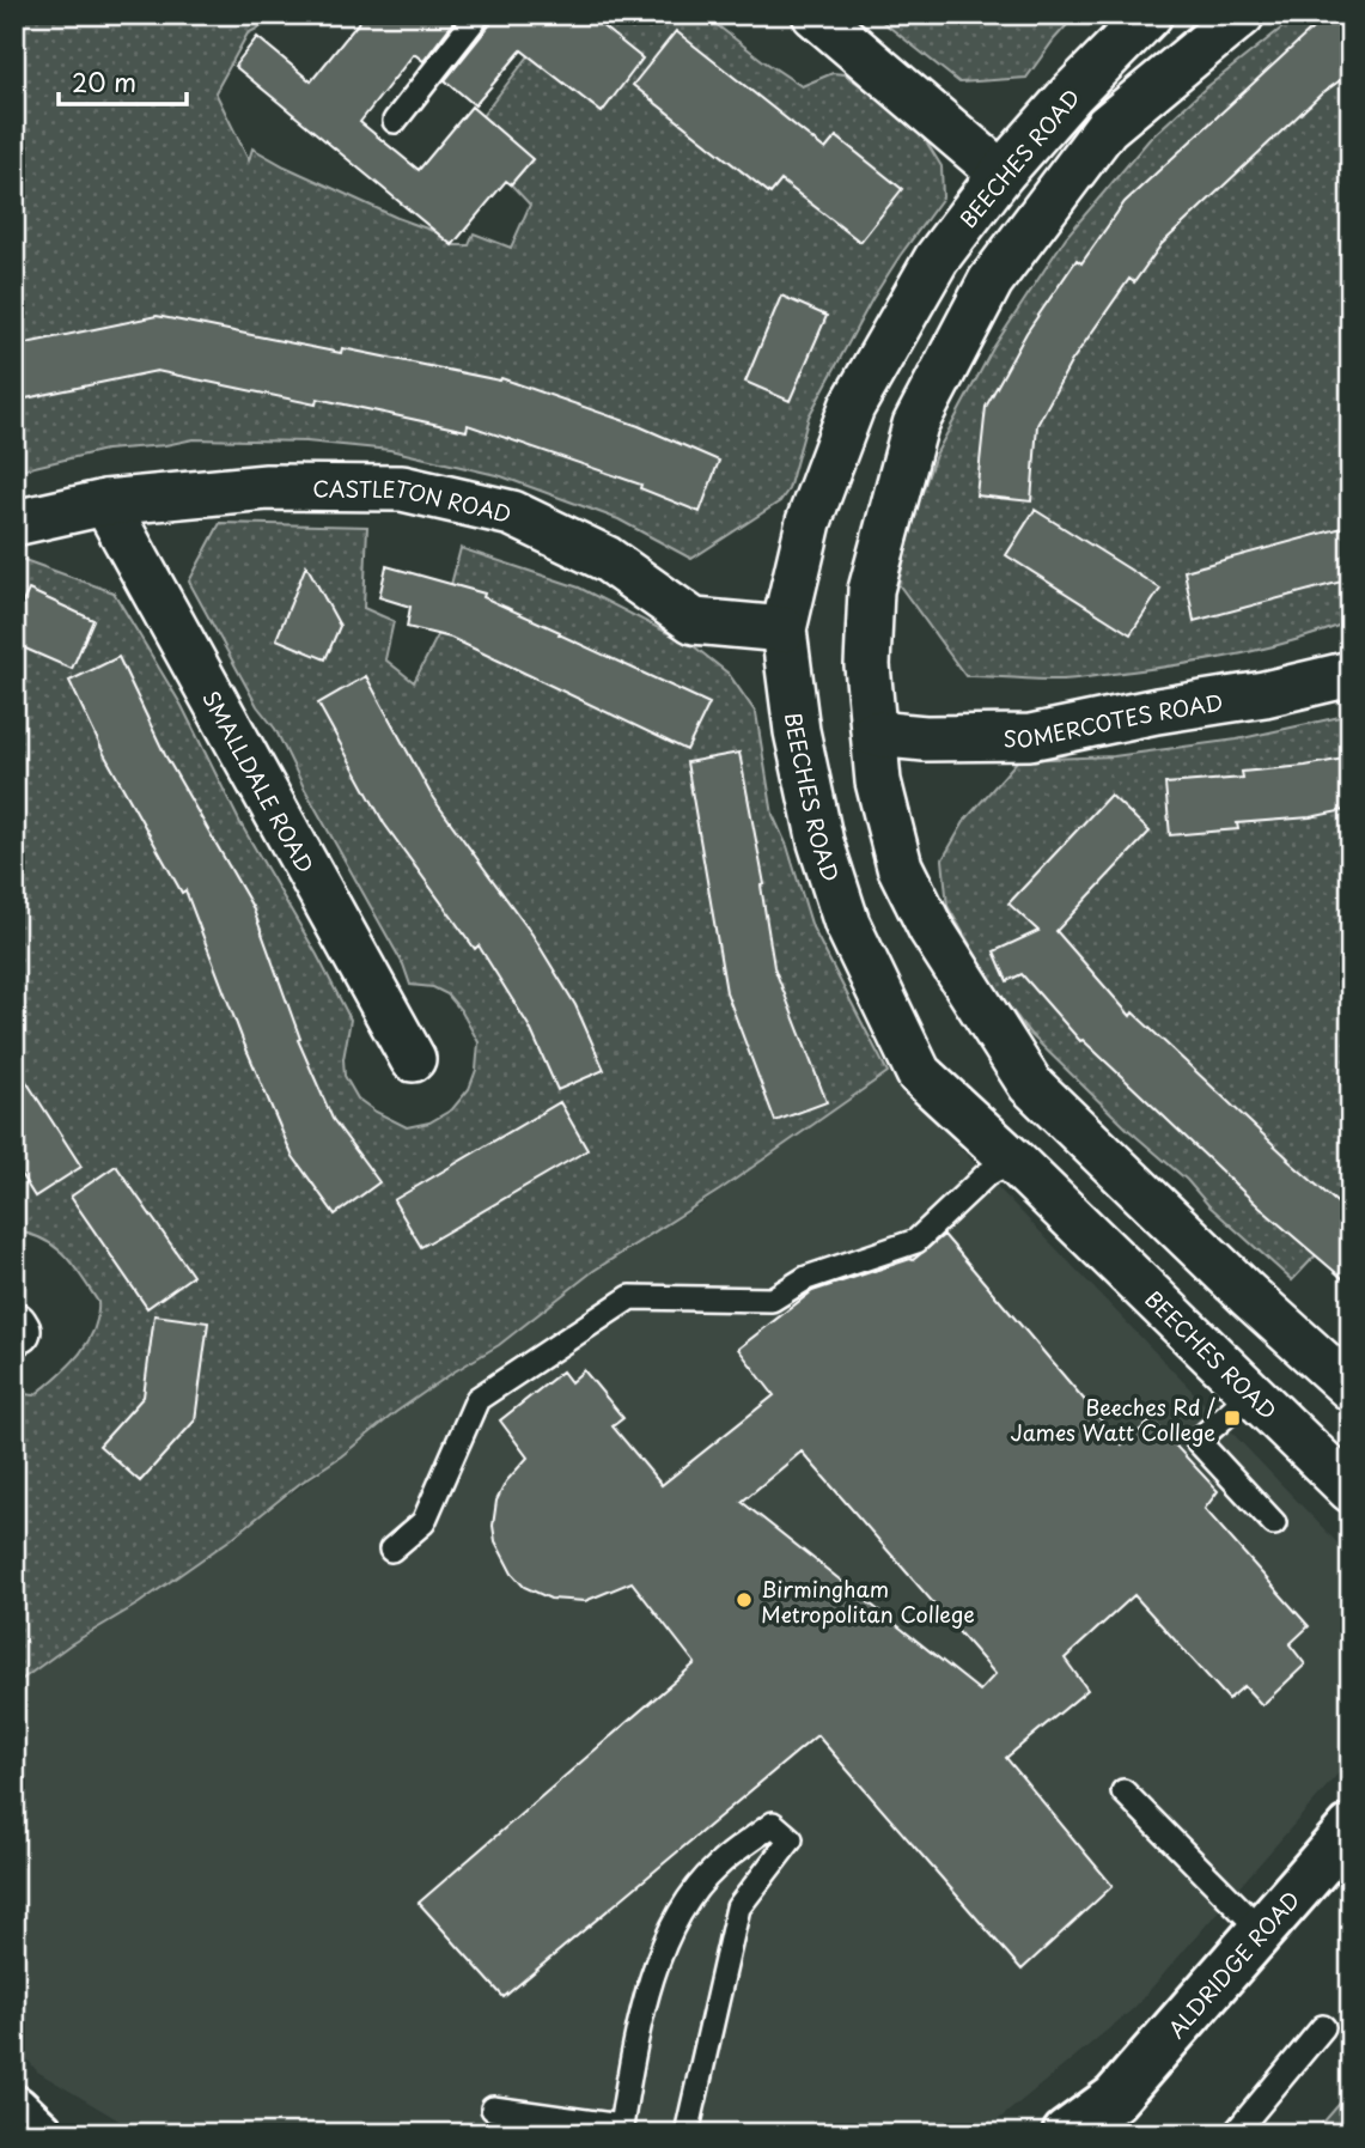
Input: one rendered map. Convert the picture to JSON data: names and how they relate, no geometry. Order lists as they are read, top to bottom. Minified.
{"streets":{"street":["BEECHES ROAD","CASTLETON ROAD","SOMERCOTES ROAD","SMALLDALE ROAD","ALDRIDGE ROAD"]},"crossings":[["BEECHES ROAD","CASTLETON ROAD"],["CASTLETON ROAD","SMALLDALE ROAD"]],"places":{"transit":["Beeches Rd / James Watt College"],"other":["Birmingham Metropolitan College"]},"scale_bar":"20 m"}
